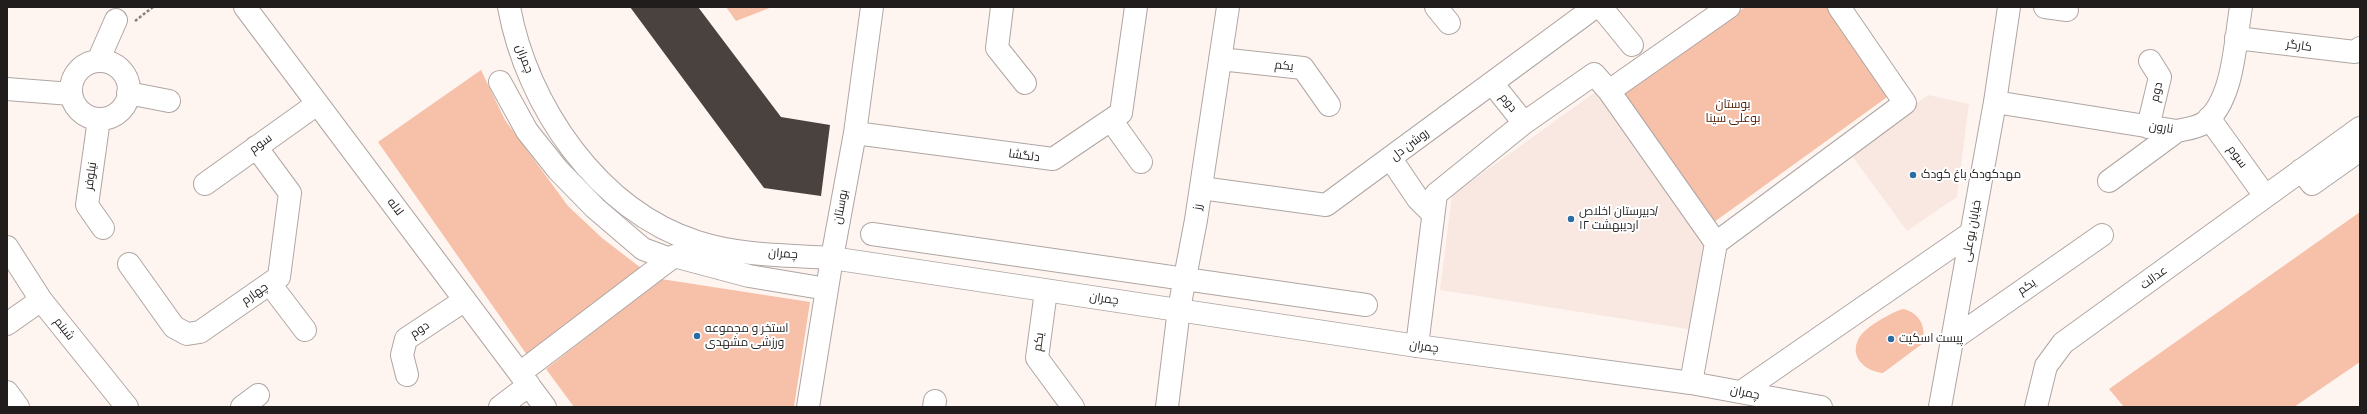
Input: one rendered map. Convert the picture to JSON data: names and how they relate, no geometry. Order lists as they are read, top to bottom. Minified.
{"streets":{"street":["کارگر","چمران","یکم","دوم","نارون","سوم","روشن دل","دلگشا","نیلوفر","لاله","بوستان","رز","خیابان بوعلی","عدالت","چهارم","شبنم"]},"crossings":[["کارگر","نارون"],["چمران","یکم"],["چمران","بوستان"],["چمران","رز"],["یکم","رز"],["یکم","خیابان بوعلی"],["دوم","نارون"],["دوم","روشن دل"],["دوم","لاله"],["نارون","سوم"],["نارون","خیابان بوعلی"],["سوم","لاله"],["سوم","عدالت"],["سوم","چهارم"],["روشن دل","رز"],["دلگشا","بوستان"]],"parks":["بوستان بوعلی سینا"],"places":["مهدکودک باغ کودک","دبیرستان اخلاص/ ۱۲ اردیبهشت","استخر و مجموعه ورزشی مشهدی","پیست اسکیت"]}
